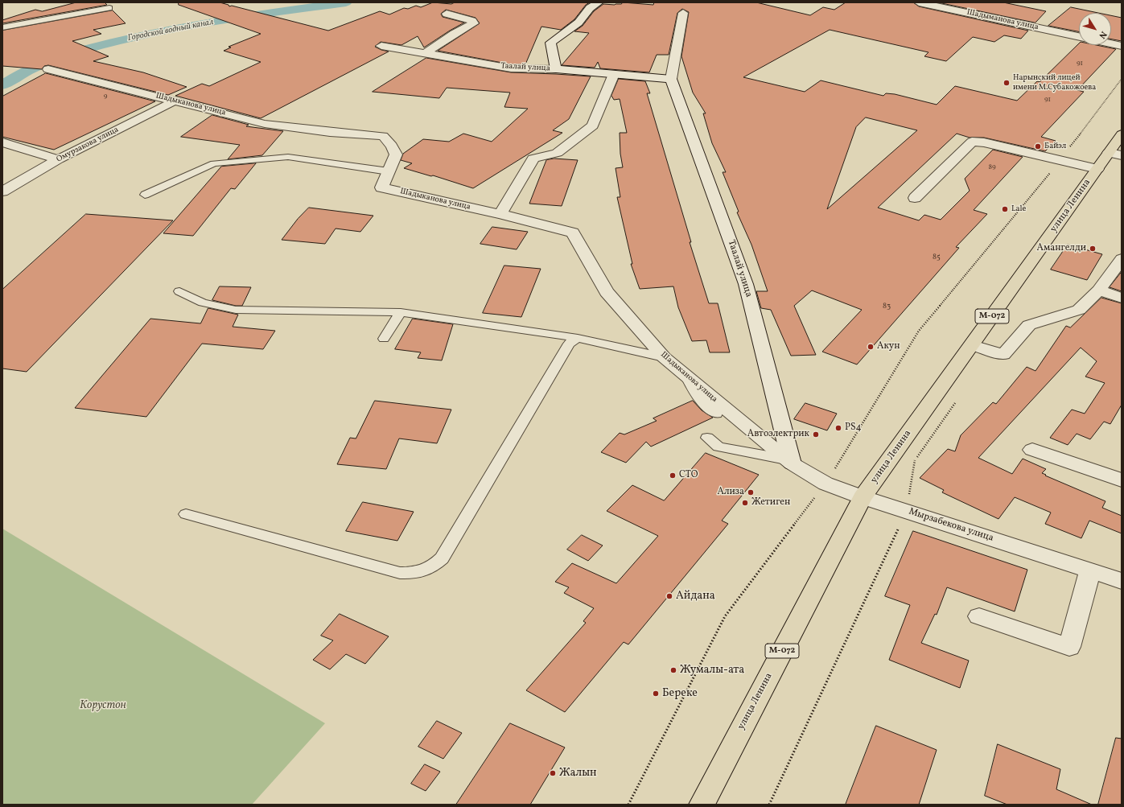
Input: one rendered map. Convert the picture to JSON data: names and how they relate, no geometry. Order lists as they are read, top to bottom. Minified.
{"streets":{"main road":["улица Ленина","М-072"],"street":["Шадыманова улица","Таалай улица","Шадыканова улица","Омурзакова улица","Мырзабекова улица"]},"crossings":[["Таалай улица","Шадыканова улица"],["Таалай улица","Мырзабекова улица"],["Шадыканова улица","Омурзакова улица"],["Шадыканова улица","Мырзабекова улица"],["улица Ленина","Мырзабекова улица"]],"water":["Городской водный канал"],"parks":["Корустон"],"places":["Нарынский лицей имени М.Субакожоева","Байэл","Lale","Амангелди","Акун","PS4","Автоэлектрик","СТО","Ализа","Жетиген","Айдана","Жумалы-ата","Береке","Жалын"],"house_numbers":["91","9","91","89","85","83"],"north":"bottom right"}
